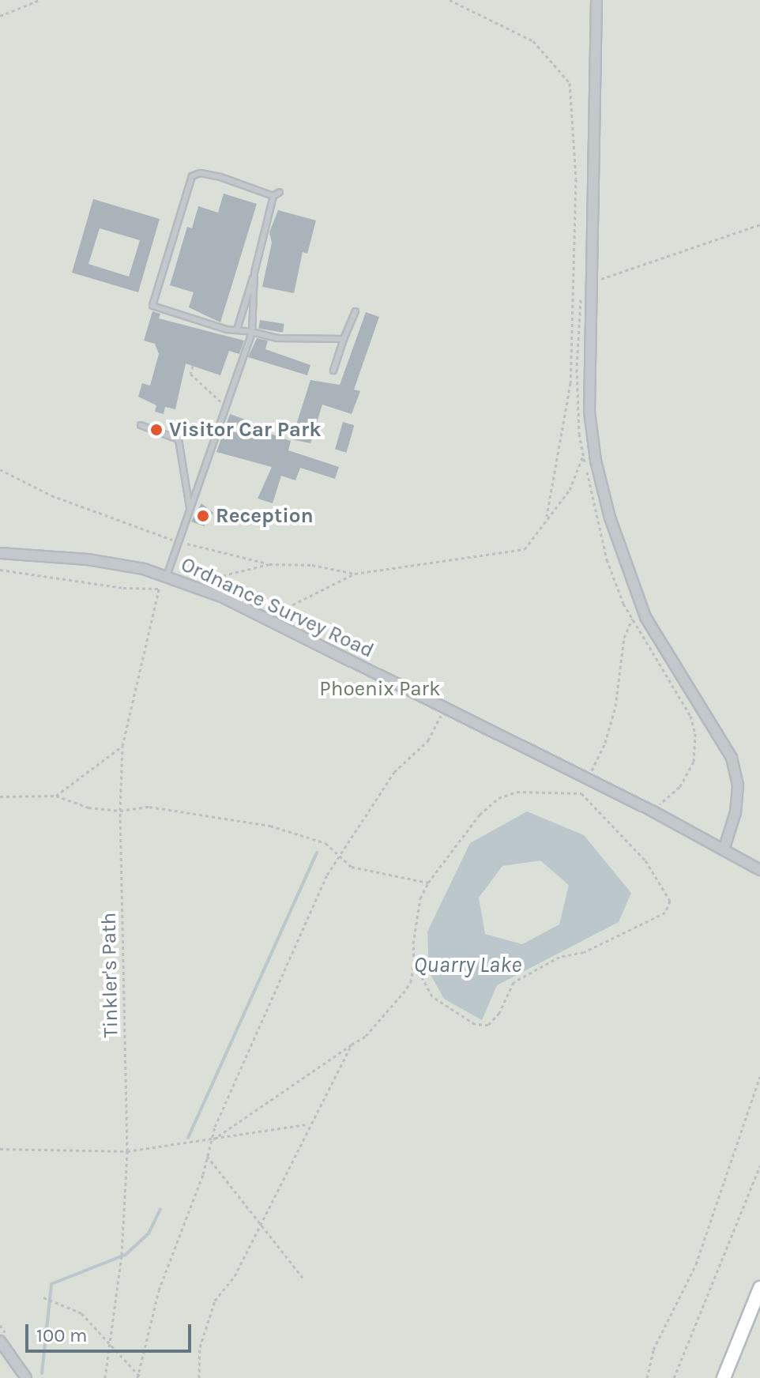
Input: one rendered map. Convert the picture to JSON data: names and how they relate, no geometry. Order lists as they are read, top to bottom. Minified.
{"streets":{"street":["Ordnance Survey Road"],"path":["Tinkler's Path"]},"crossings":[["Ordnance Survey Road","Tinkler's Path"]],"water":["Quarry Lake"],"parks":["Phoenix Park"],"places":["Visitor Car Park","Reception"],"scale_bar":"100 m"}
